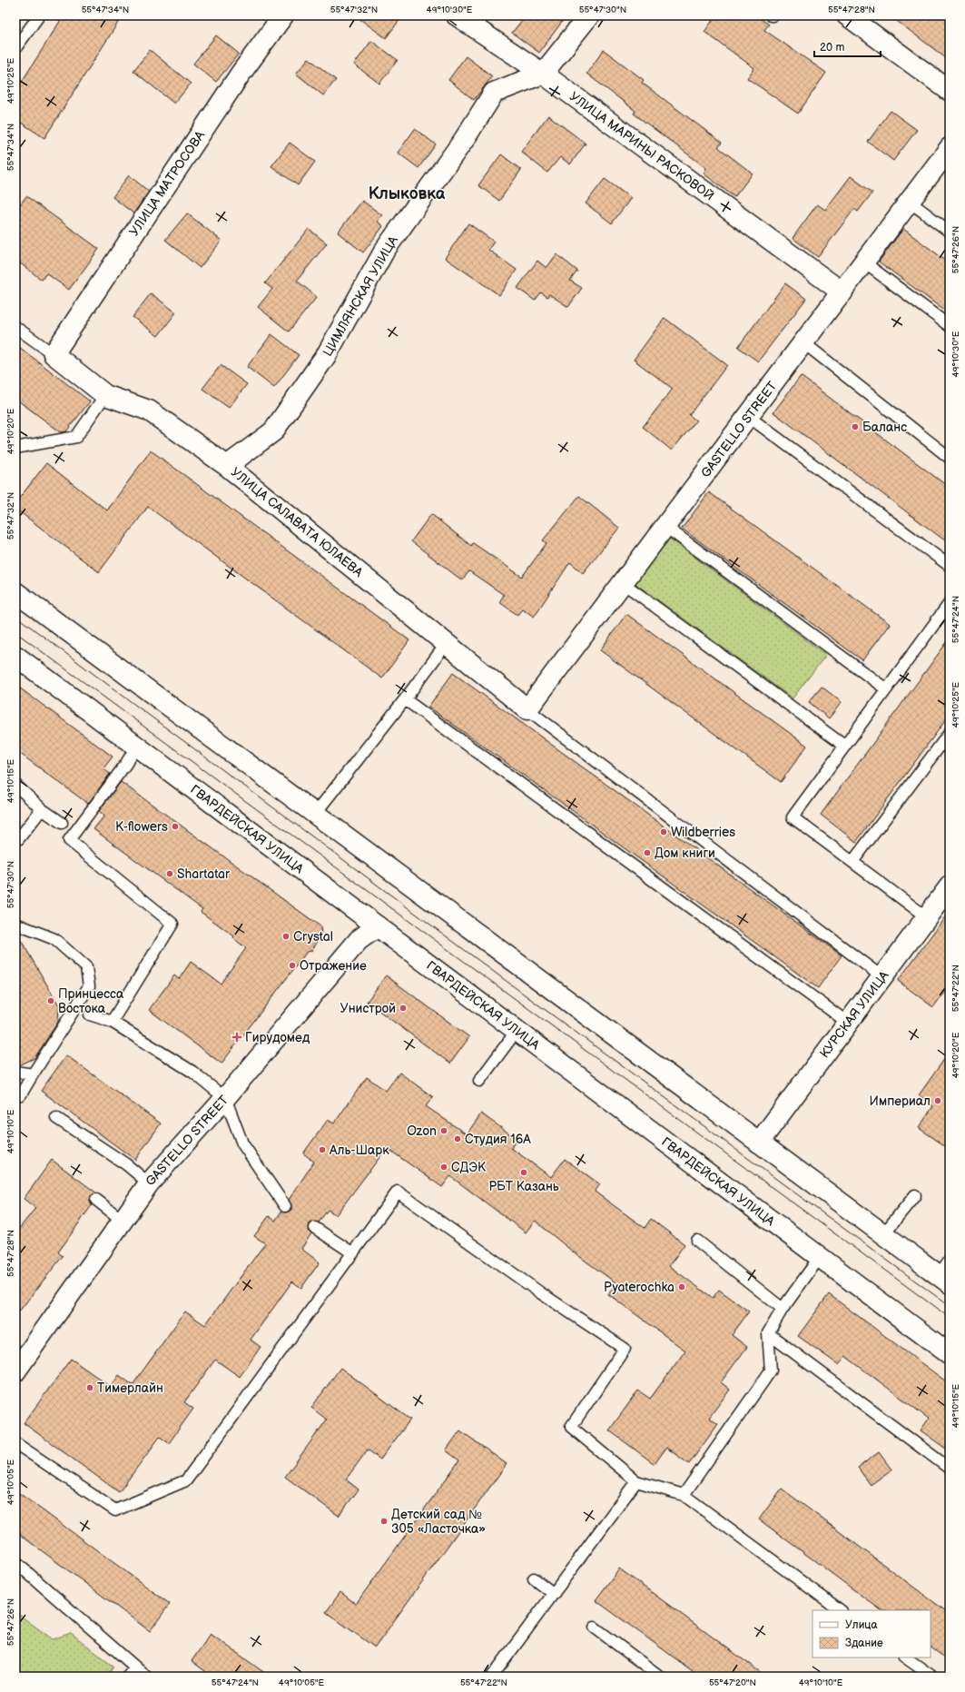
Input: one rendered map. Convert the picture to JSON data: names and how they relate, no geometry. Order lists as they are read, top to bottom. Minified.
{"streets":{"street":["УЛИЦА МАРИНЫ РАСКОВОЙ","УЛИЦА МАТРОСОВА","ЦИМЛЯНСКАЯ УЛИЦА","GASTELLO STREET","УЛИЦА САЛАВАТА ЮЛАЕВА","ГВАРДЕЙСКАЯ УЛИЦА","КУРСКАЯ УЛИЦА"]},"crossings":[["УЛИЦА МАРИНЫ РАСКОВОЙ","ЦИМЛЯНСКАЯ УЛИЦА"],["УЛИЦА МАРИНЫ РАСКОВОЙ","GASTELLO STREET"],["УЛИЦА МАТРОСОВА","УЛИЦА САЛАВАТА ЮЛАЕВА"],["ЦИМЛЯНСКАЯ УЛИЦА","УЛИЦА САЛАВАТА ЮЛАЕВА"],["GASTELLO STREET","УЛИЦА САЛАВАТА ЮЛАЕВА"],["GASTELLO STREET","ГВАРДЕЙСКАЯ УЛИЦА"]],"districts":["Клыковка"],"places":{"other":["Баланс","K-flowers","Wildberries","Дом книги","Shartatar","Crystal","Отражение","Принцесса Востока","Унистрой","Империал","Ozon","Студия 16А","Аль-Шарк","СДЭК","РБТ Казань","Pyaterochka","Тимерлайн","Детский сад № 305 «Ласточка»"],"health":["Гирудомед"]},"legend":["Улица","Здание"],"scale_bar":"20 m","coordinates":["55°47'34\"N","55°47'32\"N","49°10'30\"E","55°47'30\"N","55°47'28\"N","49°10'25\"E","55°47'26\"N","49°10'20\"E","55°47'24\"N","49°10'15\"E","55°47'22\"N","49°10'10\"E","49°10'05\"E","55°47'20\"N"]}
